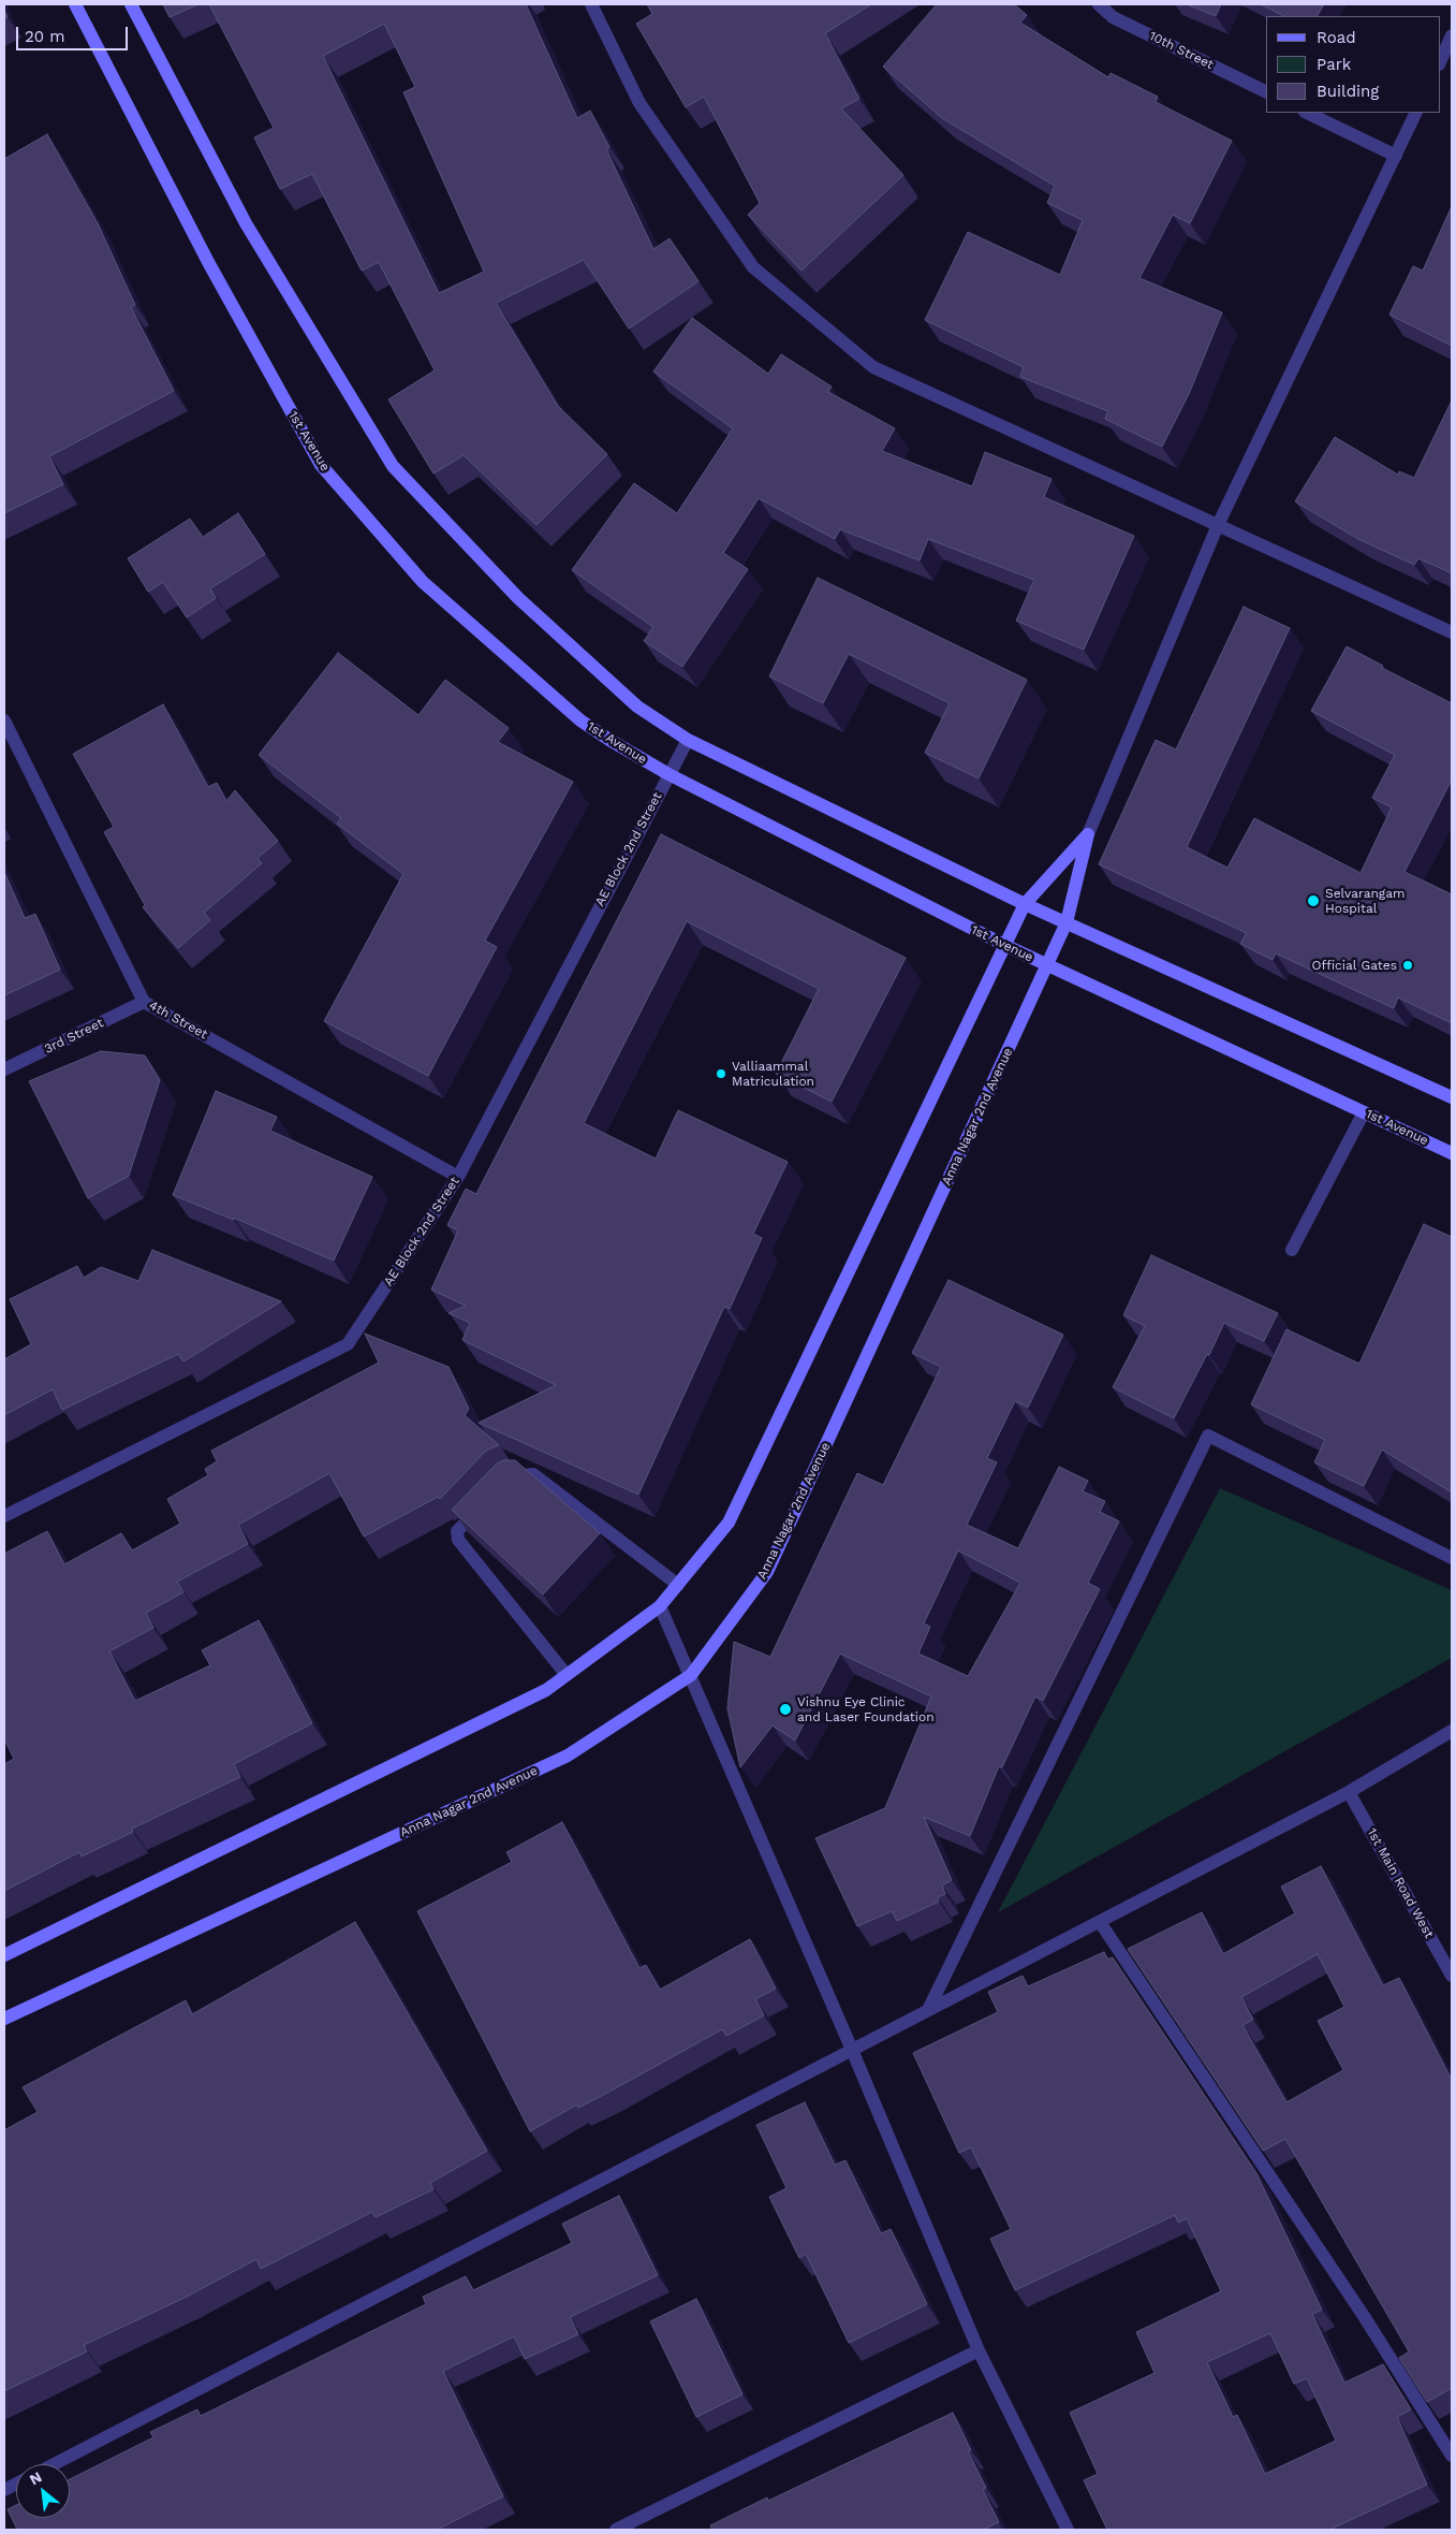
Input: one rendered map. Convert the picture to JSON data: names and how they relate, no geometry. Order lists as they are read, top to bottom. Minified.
{"streets":{"main road":["1st Avenue","Anna Nagar 2nd Avenue"],"street":["10th Street","AE Block 2nd Street","4th Street","3rd Street","1st Main Road West"]},"crossings":[["1st Avenue","AE Block 2nd Street"],["1st Avenue","Anna Nagar 2nd Avenue"],["AE Block 2nd Street","4th Street"],["4th Street","3rd Street"]],"places":["Selvarangam Hospital","Official Gates","Valliaammal Matriculation","Vishnu Eye Clinic and Laser Foundation"],"legend":["Road","Park","Building"],"scale_bar":"20 m","north":"top left"}
